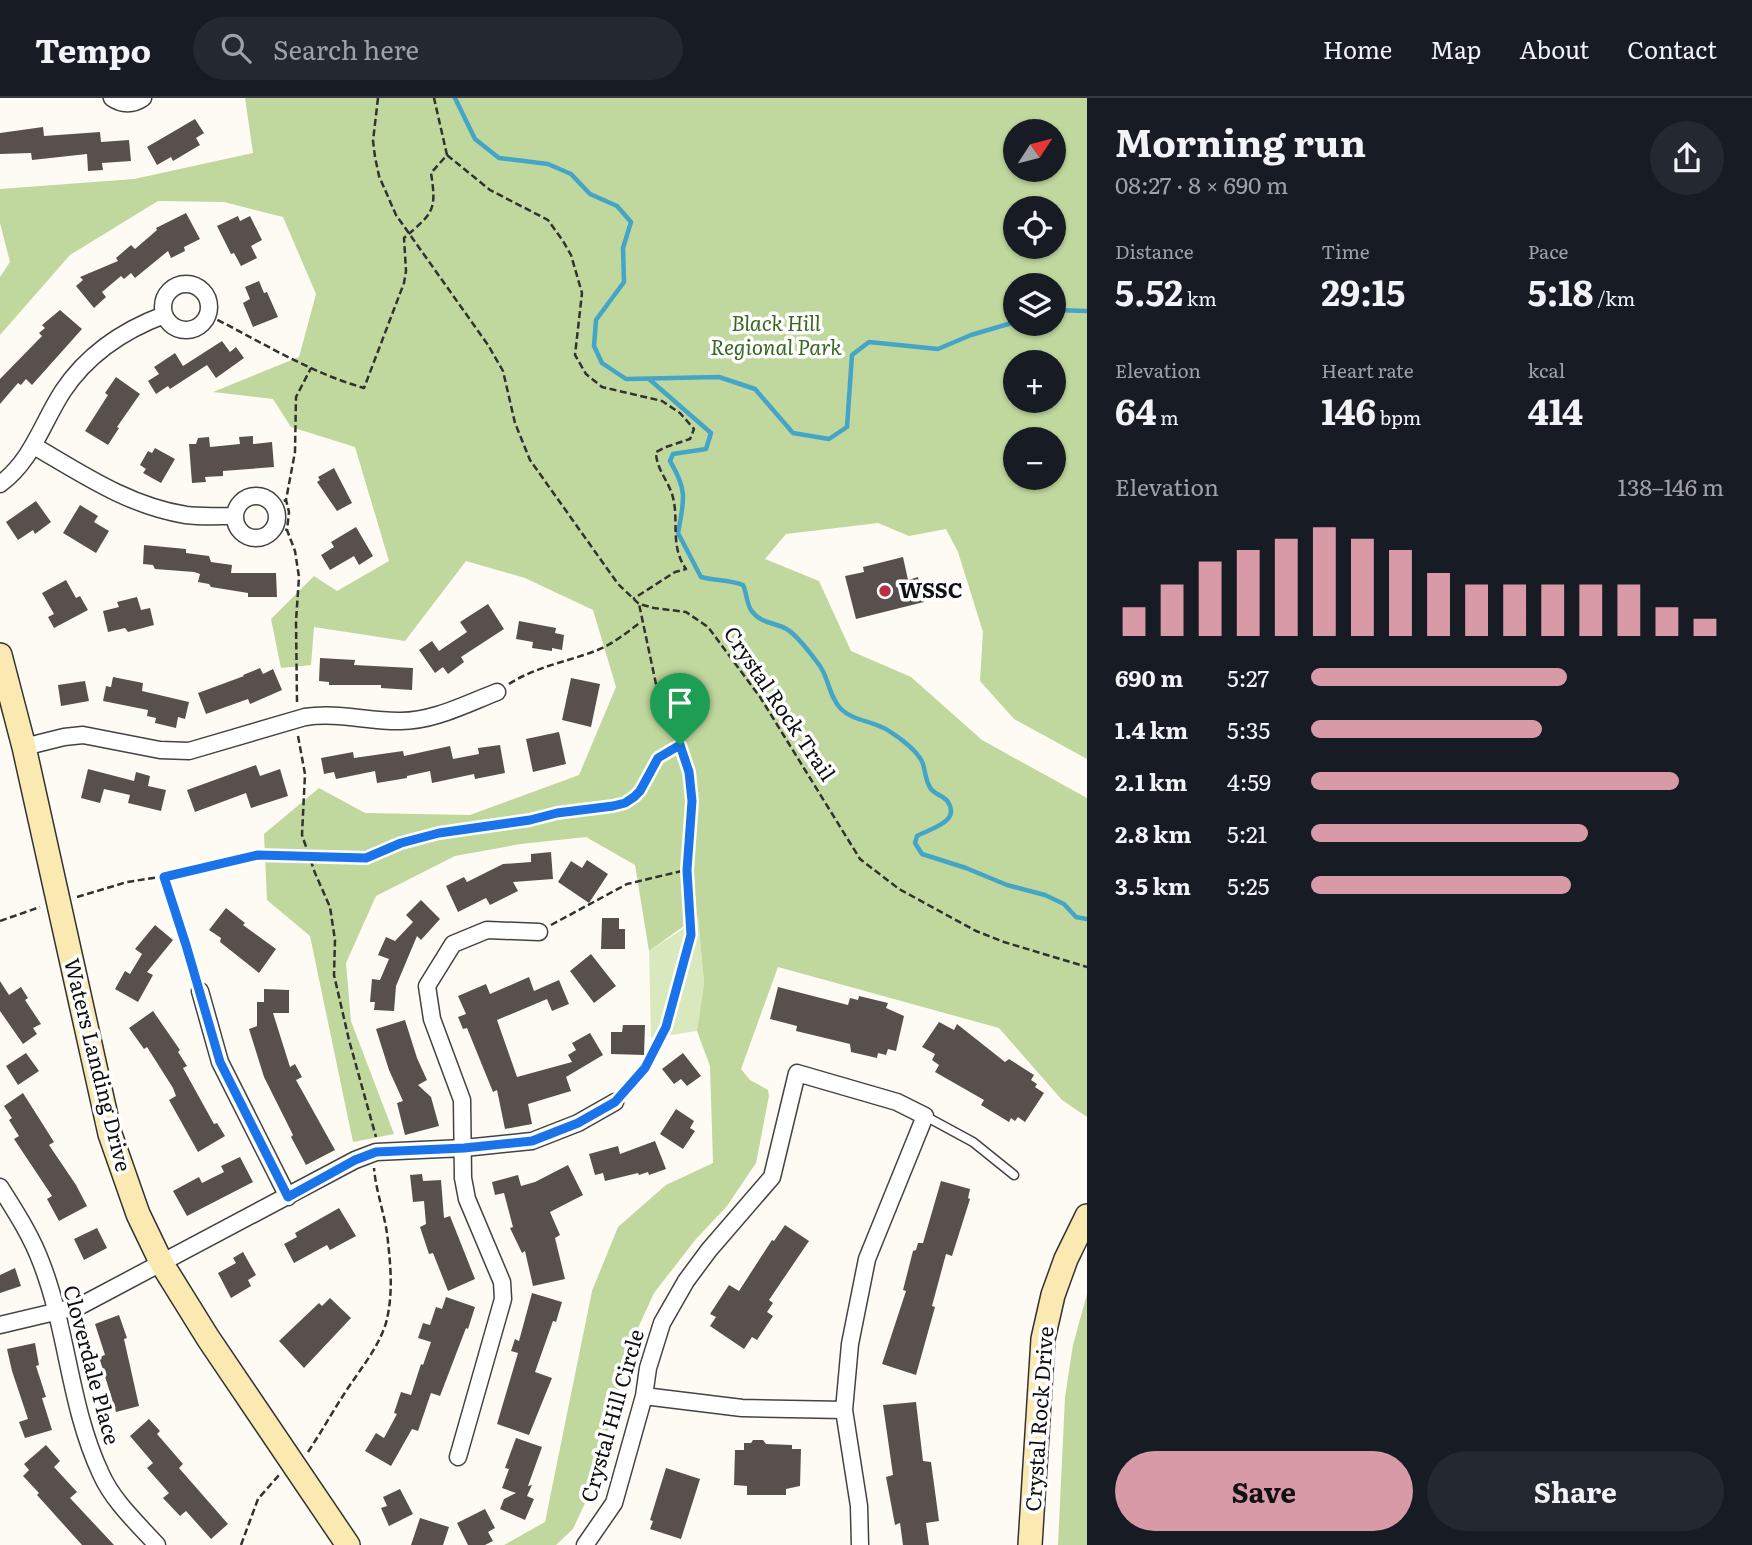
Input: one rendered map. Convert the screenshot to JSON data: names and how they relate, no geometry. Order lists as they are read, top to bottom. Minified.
{"streets":{"street":["Waters Landing Drive","Cloverdale Place","Crystal Hill Circle","Crystal Rock Drive"],"path":["Crystal Rock Trail"]},"parks":["Black Hill Regional Park"],"places":["WSSC"],"north":"top right","page":{"header":"Tempo","search":"Search here","nav":["Home","Map","About","Contact"],"heading":["Morning run","08:27 · 8 × 690 m"],"map_buttons":["+","−"],"stats":[["Distance","5.52 km"],["Time","29:15"],["Pace","5:18 /km"],["Elevation","64 m"],["Heart rate","146 bpm"],["kcal","414"]],"chart":["Elevation","138–146 m"],"list":[{"name":"690 m","note":"5:27"},{"name":"1.4 km","note":"5:35"},{"name":"2.1 km","note":"4:59"},{"name":"2.8 km","note":"5:21"},{"name":"3.5 km","note":"5:25"}],"buttons":["Save","Share"]}}
